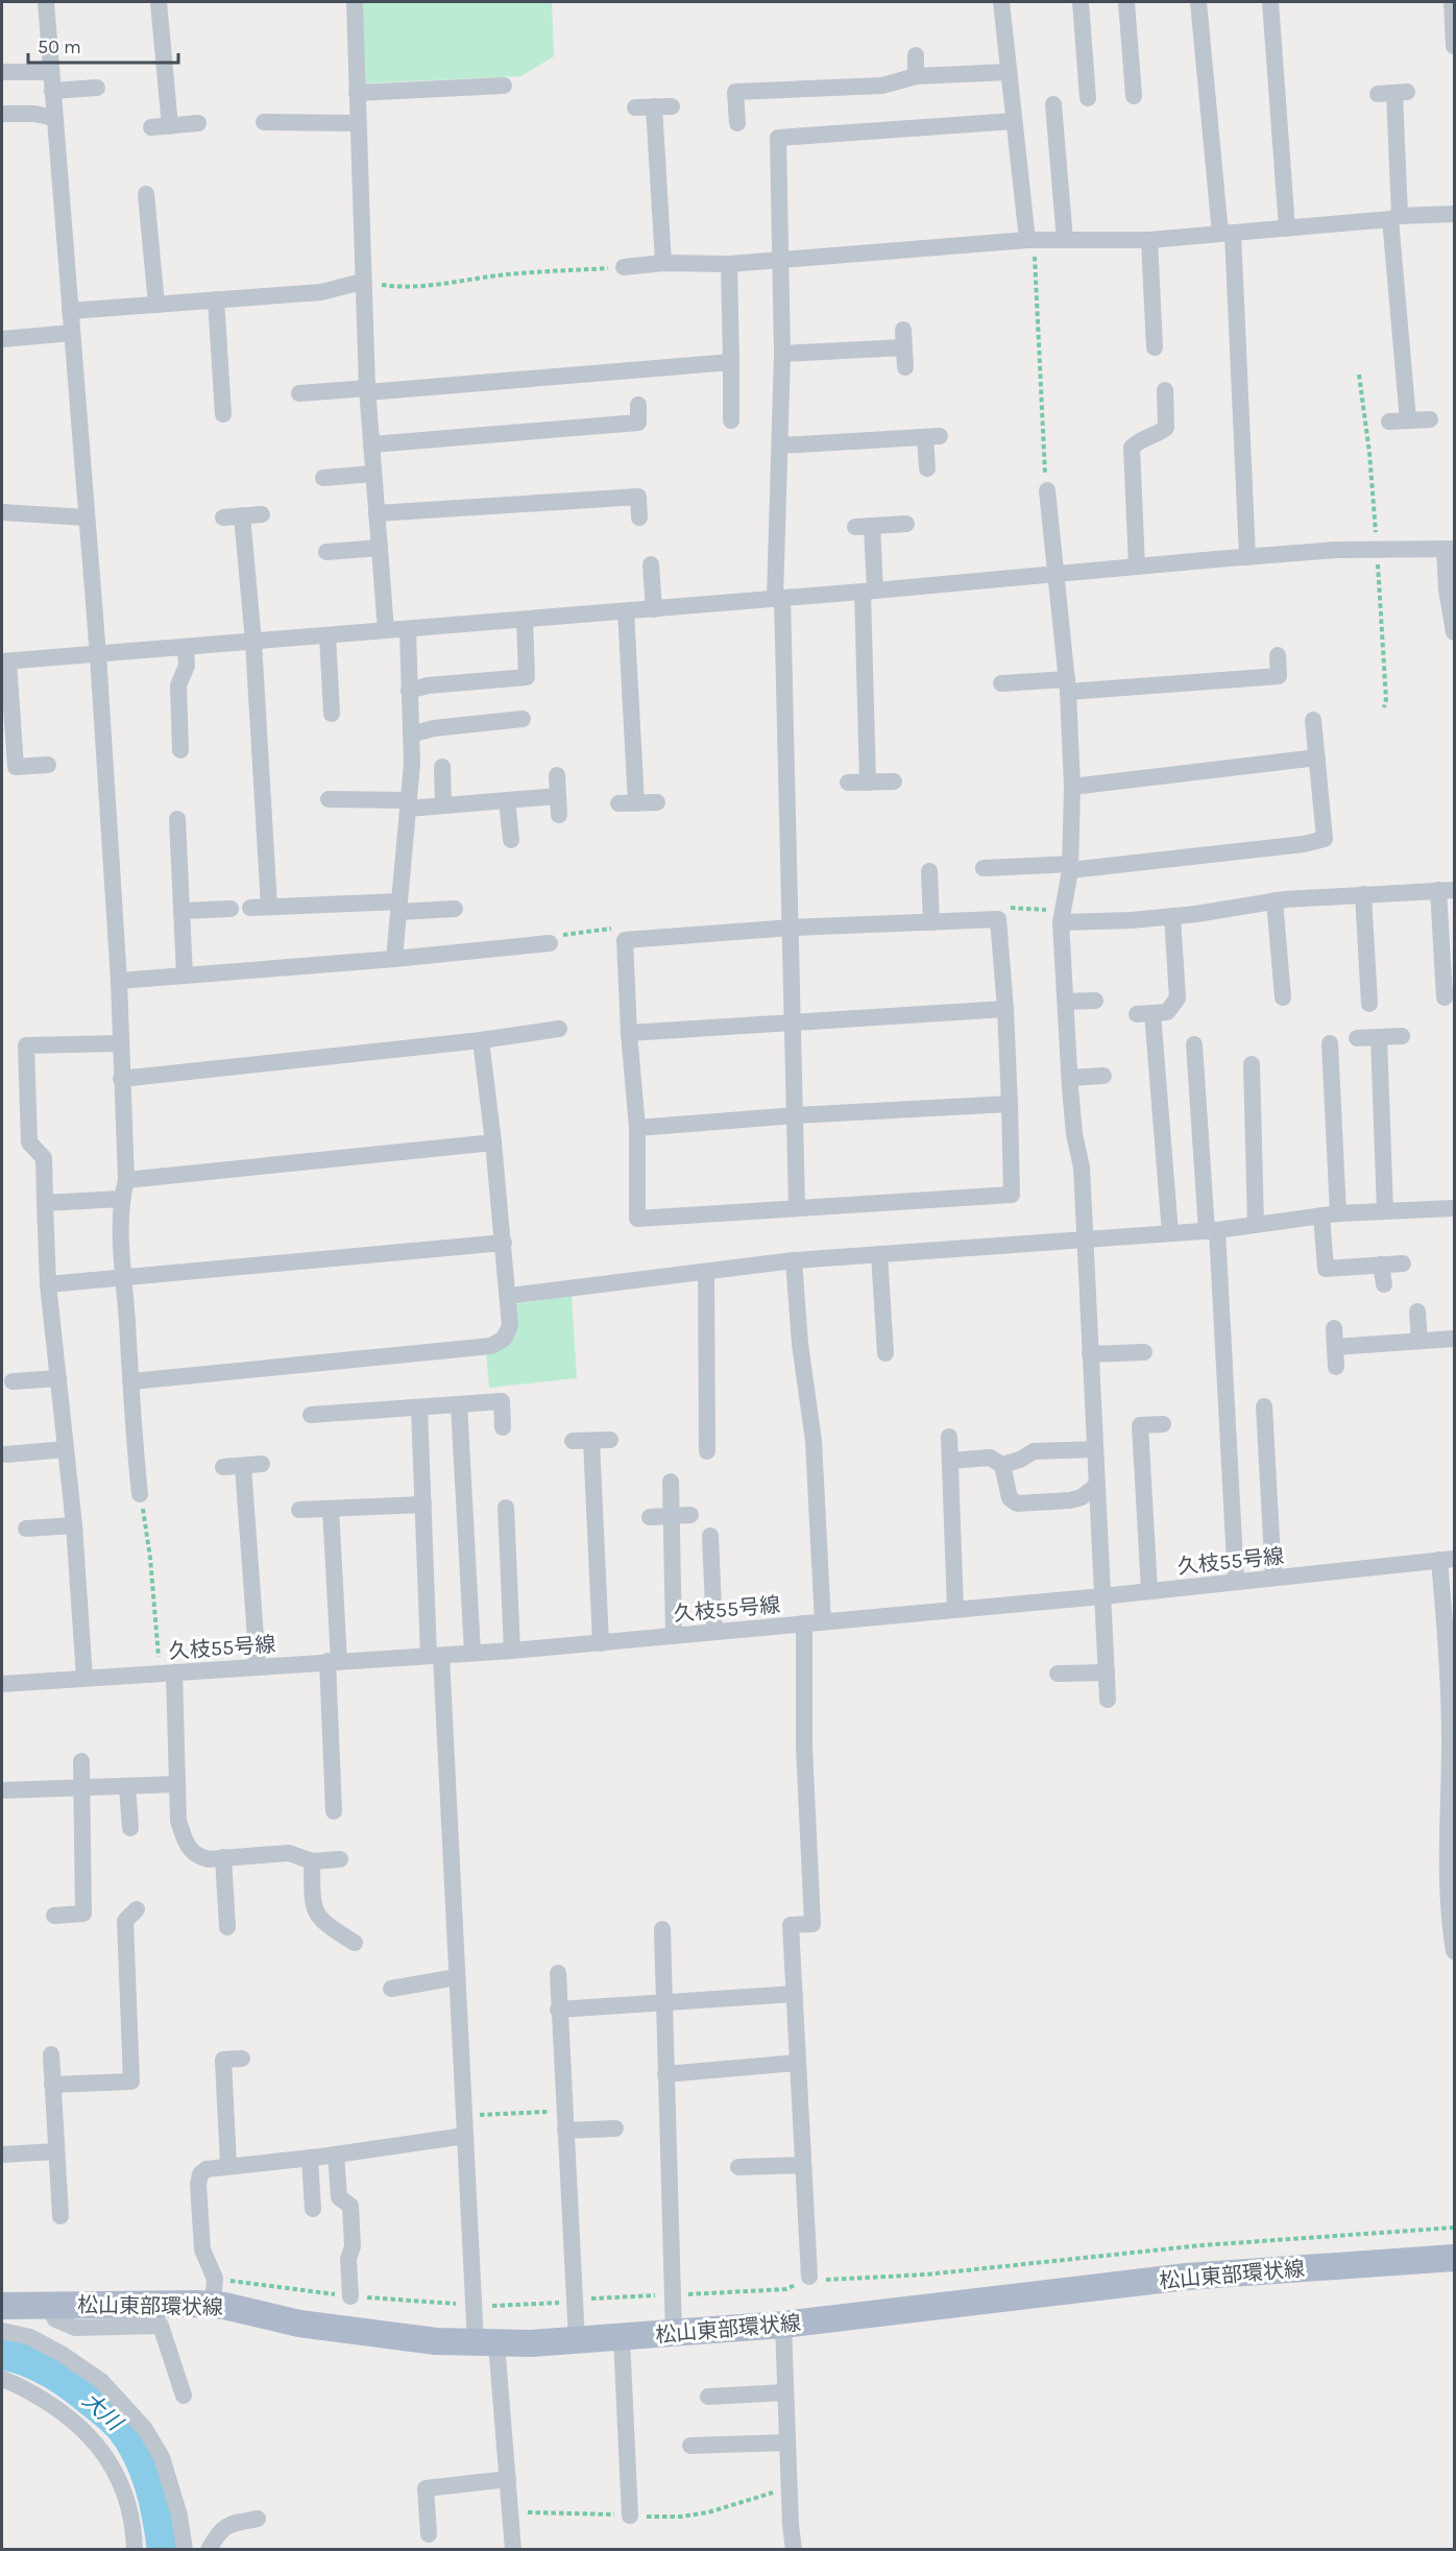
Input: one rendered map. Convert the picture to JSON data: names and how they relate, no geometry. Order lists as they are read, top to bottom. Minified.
{"streets":{"main road":["松山東部環状線"],"street":["久枝55号線"]},"water":["大川"],"scale_bar":"50 m"}
